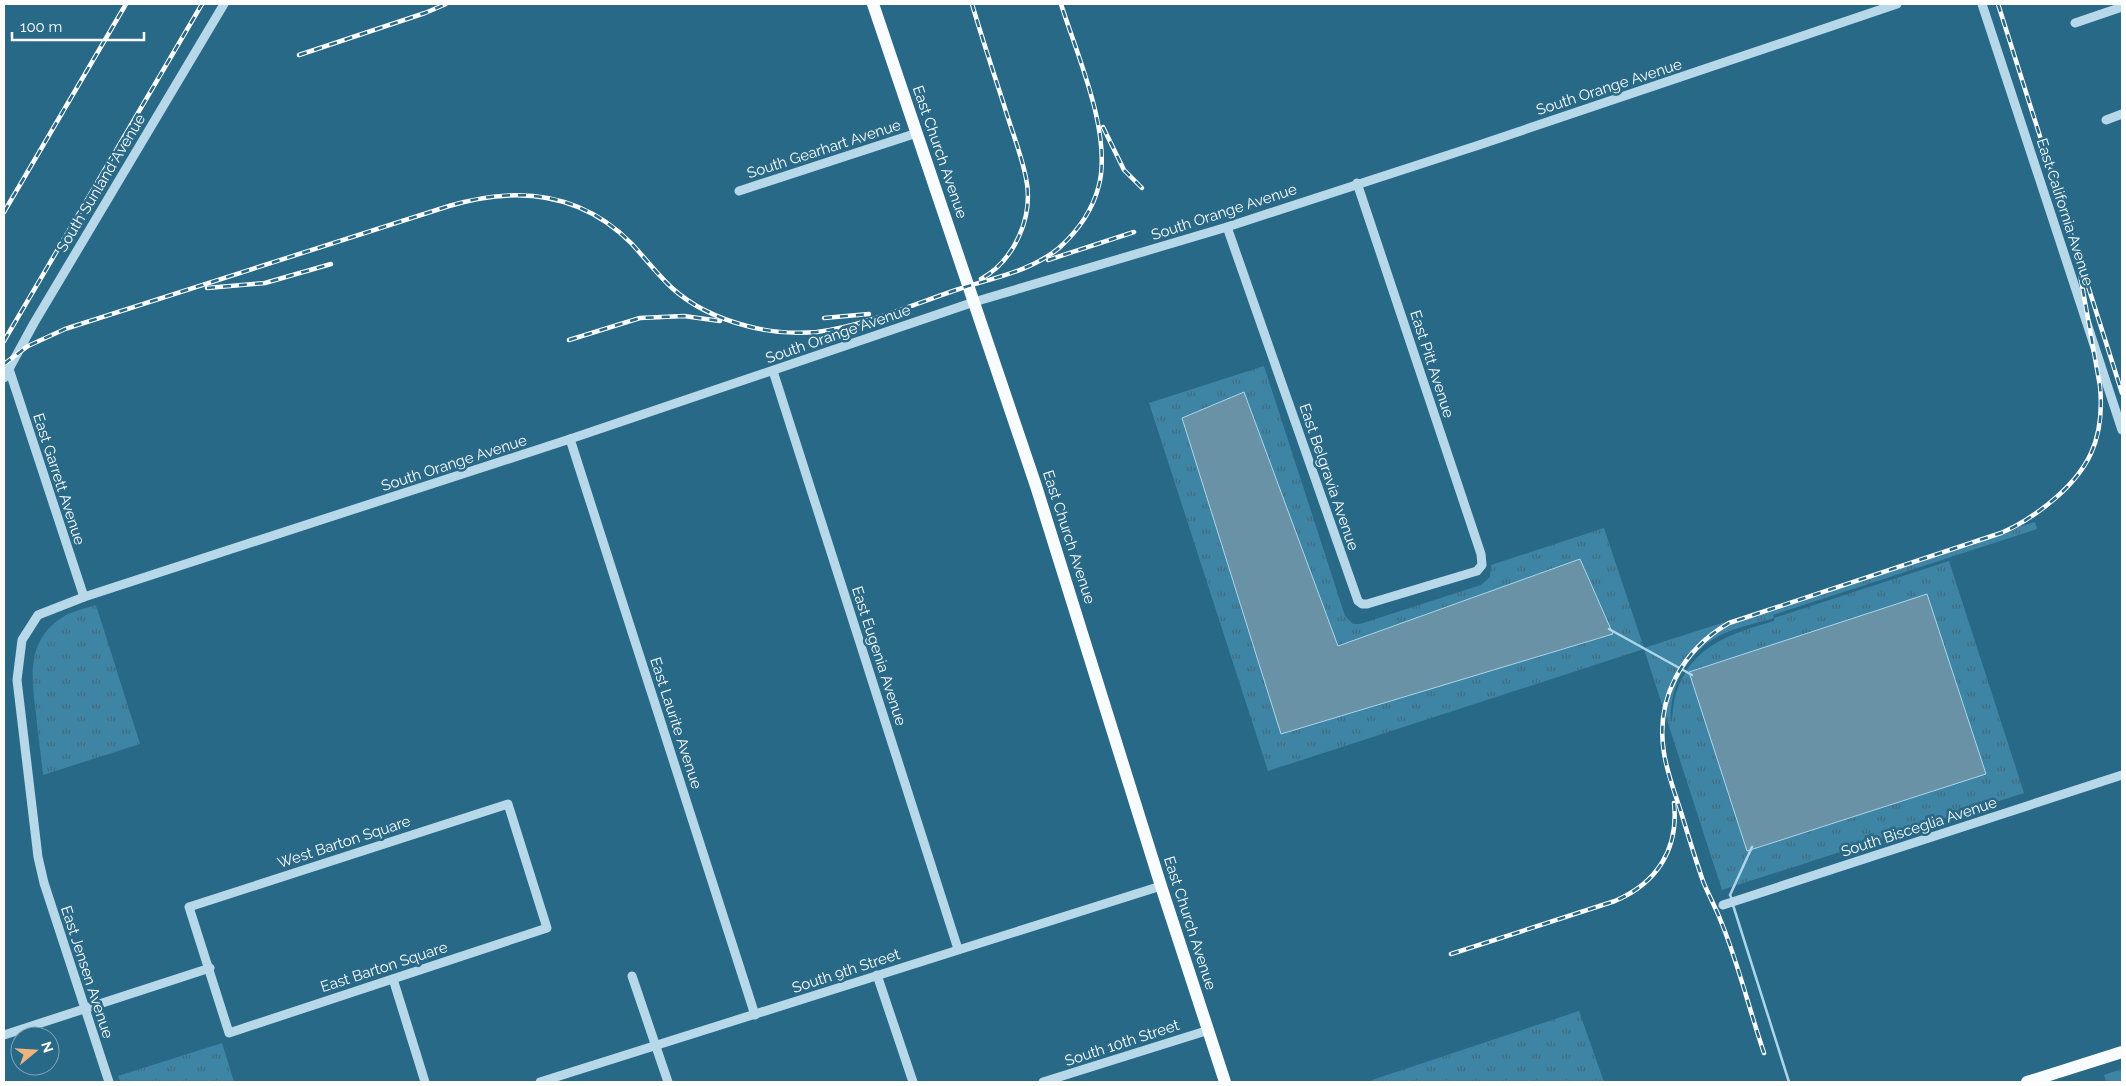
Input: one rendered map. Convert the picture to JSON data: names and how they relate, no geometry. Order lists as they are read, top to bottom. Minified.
{"streets":{"main road":["East Church Avenue"],"street":["South Orange Avenue","South Gearhart Avenue","South Sunland Avenue","East California Avenue","East Pitt Avenue","East Belgravia Avenue","East Garrett Avenue","East Eugenia Avenue","East Laurite Avenue","South Bisceglia Avenue","West Barton Square","East Barton Square","South 9th Street","East Jensen Avenue","South 10th Street"]},"crossings":[["South Orange Avenue","East Church Avenue"],["South Orange Avenue","East Pitt Avenue"],["South Orange Avenue","East Belgravia Avenue"],["South Orange Avenue","East Garrett Avenue"],["South Orange Avenue","East Eugenia Avenue"],["South Orange Avenue","East Laurite Avenue"],["South Orange Avenue","East Jensen Avenue"],["South Gearhart Avenue","East Church Avenue"],["East Church Avenue","South 9th Street"],["East Church Avenue","South 10th Street"],["South Sunland Avenue","East Garrett Avenue"],["East Pitt Avenue","East Belgravia Avenue"],["East Eugenia Avenue","South 9th Street"],["East Laurite Avenue","South 9th Street"],["West Barton Square","East Barton Square"]],"scale_bar":"100 m","north":"right"}
